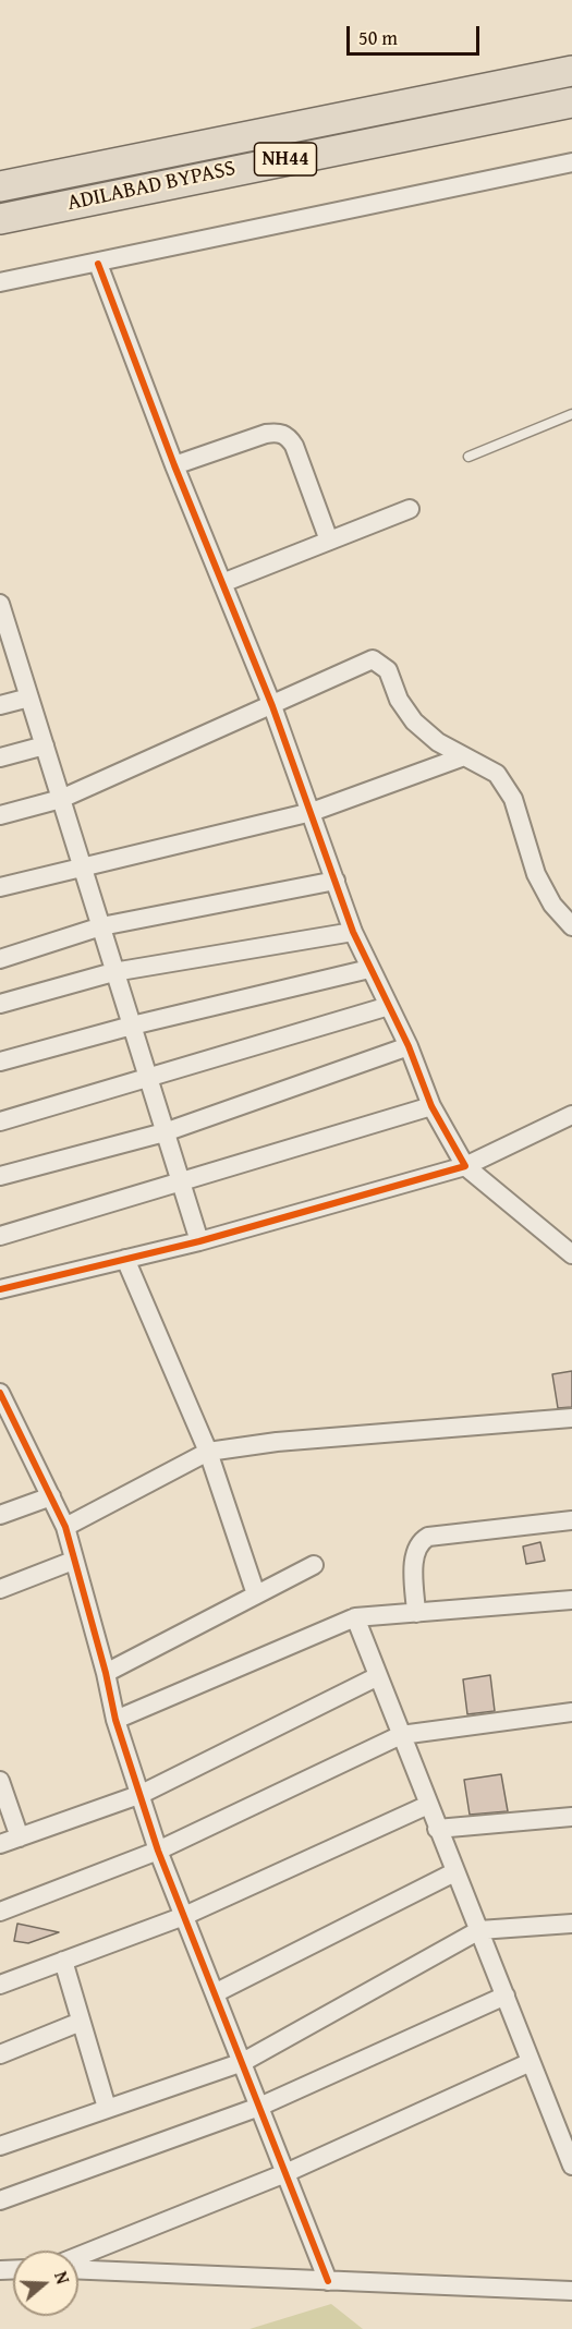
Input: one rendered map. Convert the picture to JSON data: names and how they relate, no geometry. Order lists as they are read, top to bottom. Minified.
{"streets":{"highway":["NH44","ADILABAD BYPASS"]},"scale_bar":"50 m","north":"right"}
